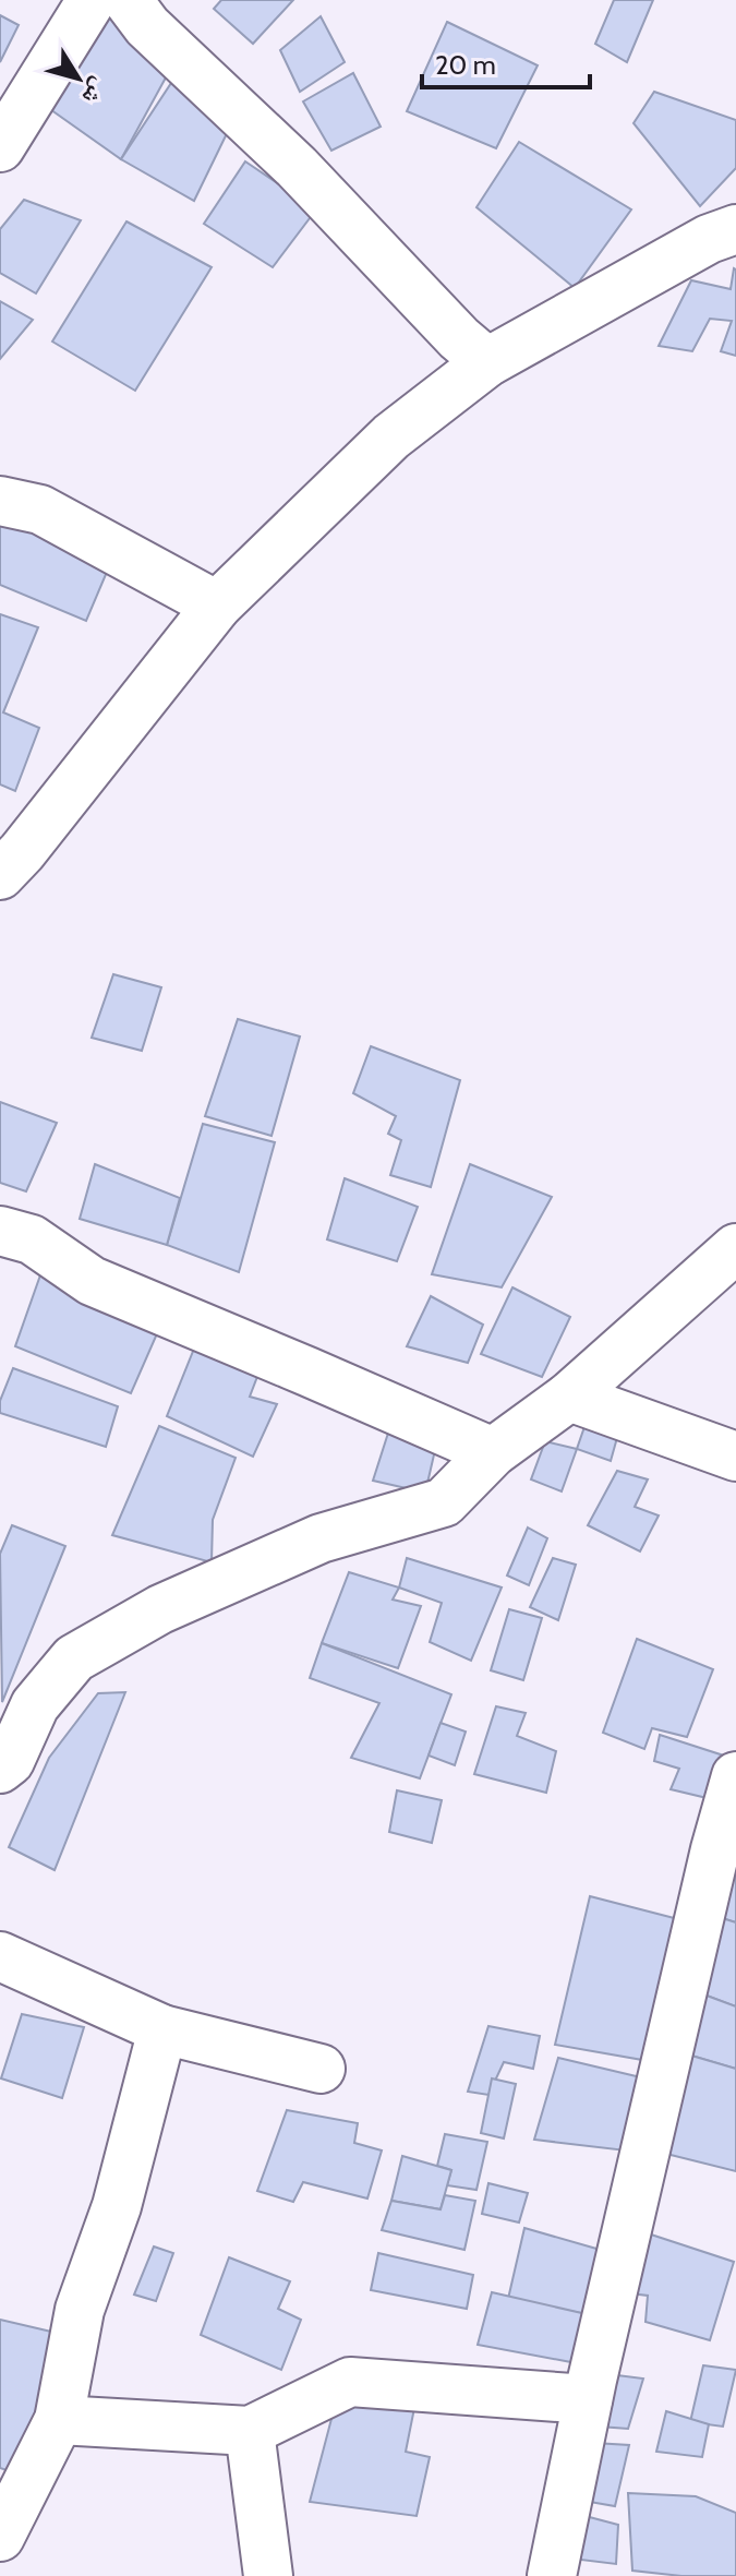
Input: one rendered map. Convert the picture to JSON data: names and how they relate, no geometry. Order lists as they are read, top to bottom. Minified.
{"scale_bar":"20 m","north":"bottom right"}
